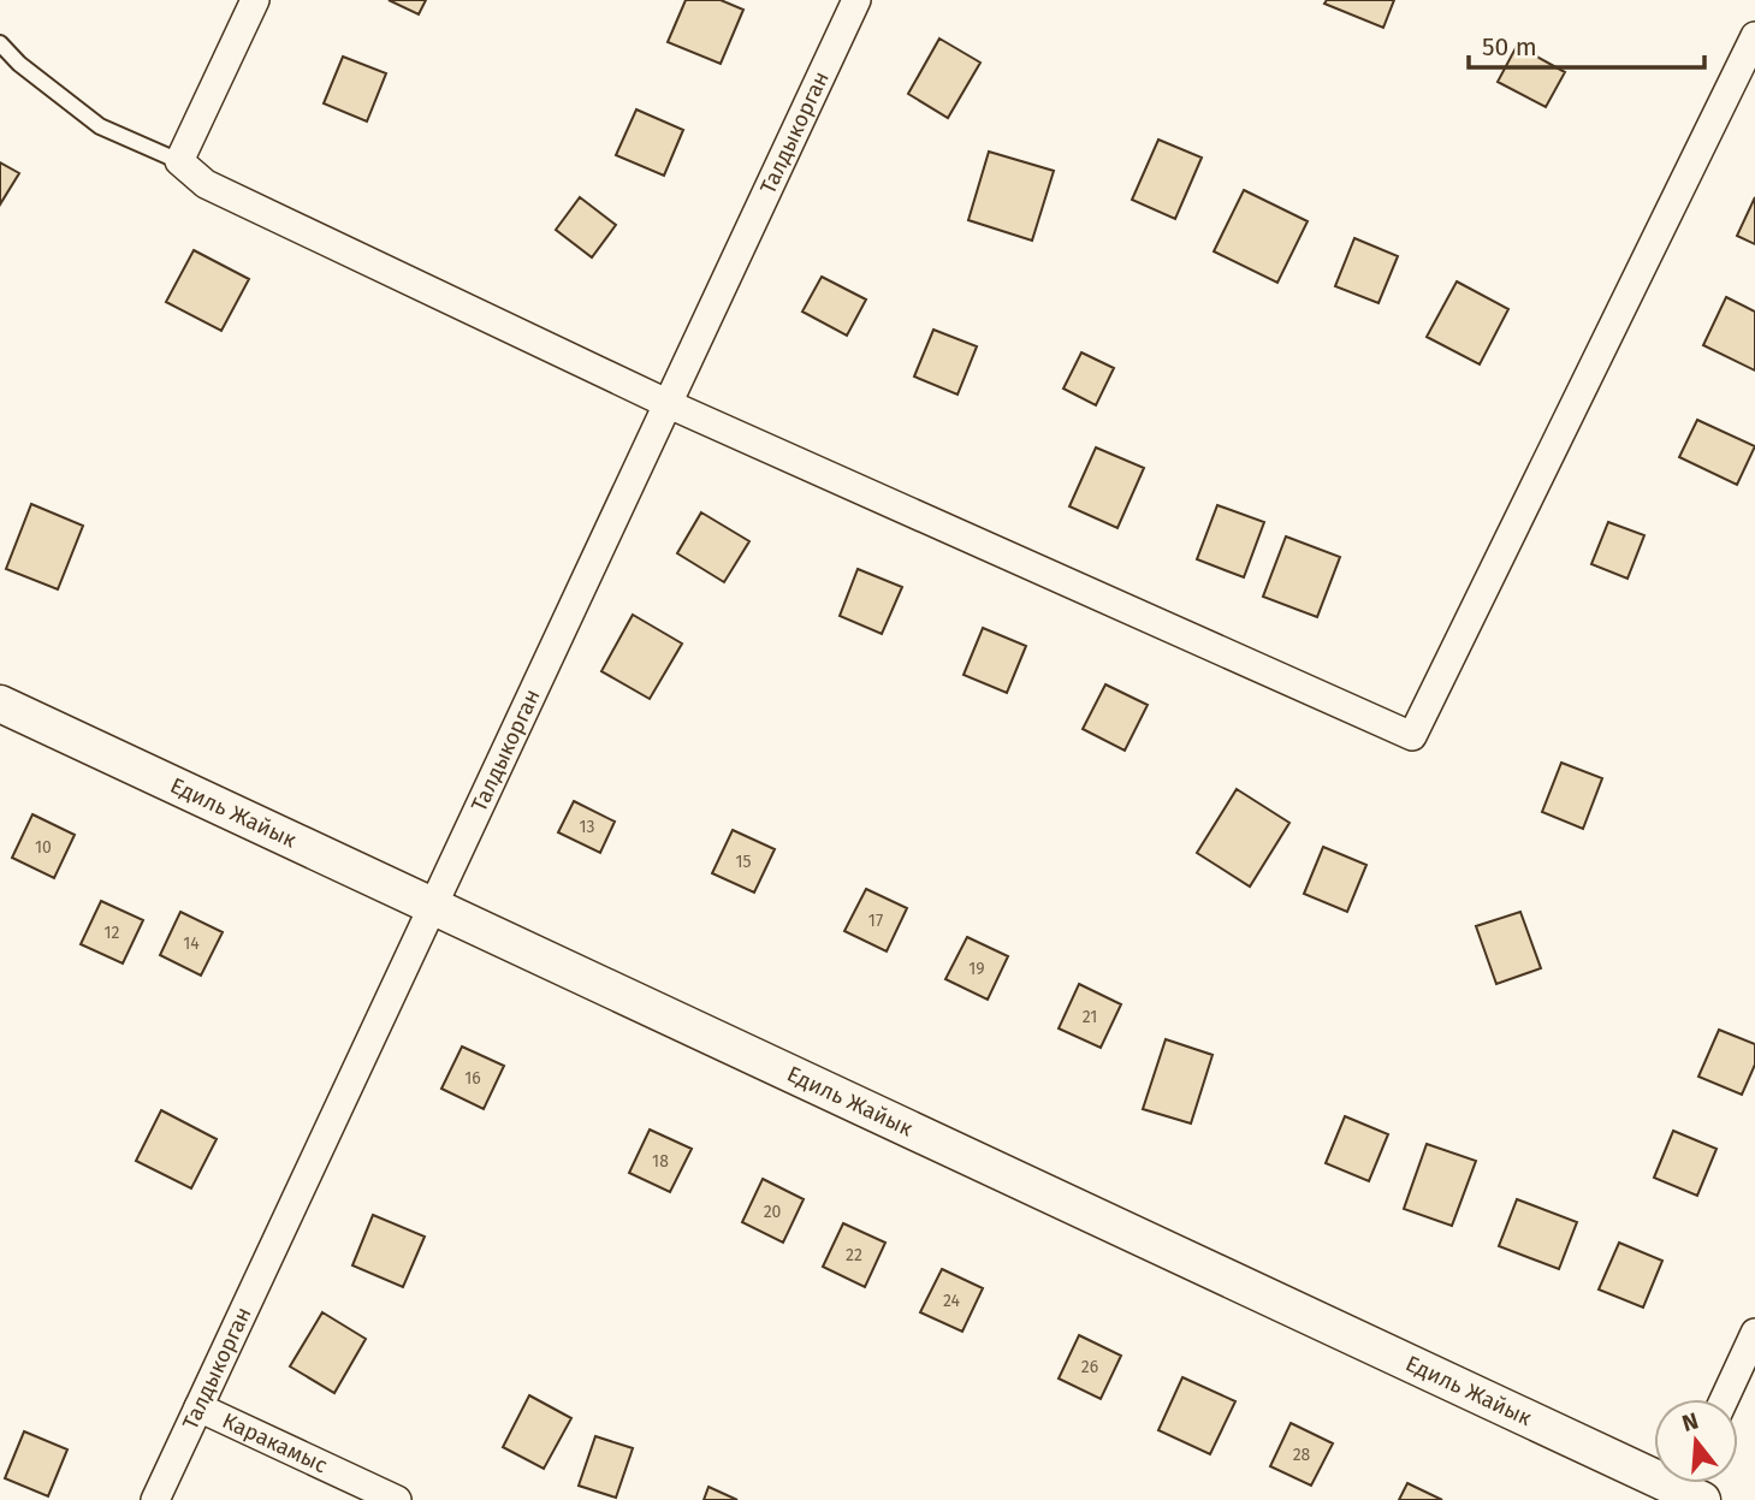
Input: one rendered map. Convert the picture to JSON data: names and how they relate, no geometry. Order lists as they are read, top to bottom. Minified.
{"streets":{"street":["Талдыкорган","Едиль Жайык","Каракамыс"]},"crossings":[["Талдыкорган","Едиль Жайык"],["Талдыкорган","Каракамыс"]],"house_numbers":["13","10","15","17","12","14","19","21","16","18","20","22","24","26","28"],"scale_bar":"50 m","north":"top"}
